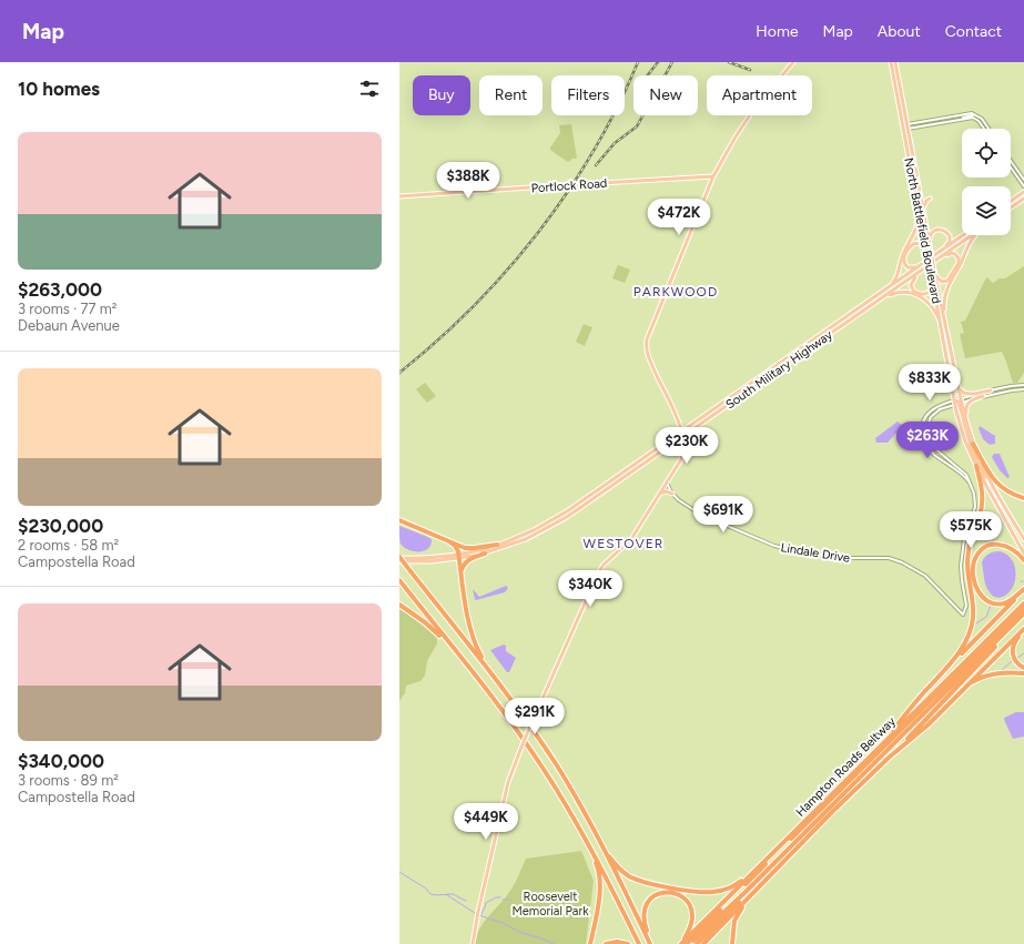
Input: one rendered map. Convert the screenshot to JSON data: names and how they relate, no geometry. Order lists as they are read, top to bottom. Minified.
{"streets":{"highway":["Hampton Roads Beltway"],"main road":["Portlock Road","North Battlefield Boulevard","South Military Highway"],"street":["Lindale Drive"]},"districts":["PARKWOOD","WESTOVER"],"parks":["Roosevelt Memorial Park"],"page":{"header":"Map","nav":["Home","Map","About","Contact"],"heading":"10 homes","chip":["Buy","Rent","Filters","New","Apartment"],"list":[{"name":"$263,000","note":"3 rooms · 77 m² · Debaun Avenue"},{"name":"$230,000","note":"2 rooms · 58 m² · Campostella Road"},{"name":"$340,000","note":"3 rooms · 89 m² · Campostella Road"}],"price":["$388K","$472K","$833K","$263K","$230K","$691K","$575K","$340K","$291K","$449K"]}}
